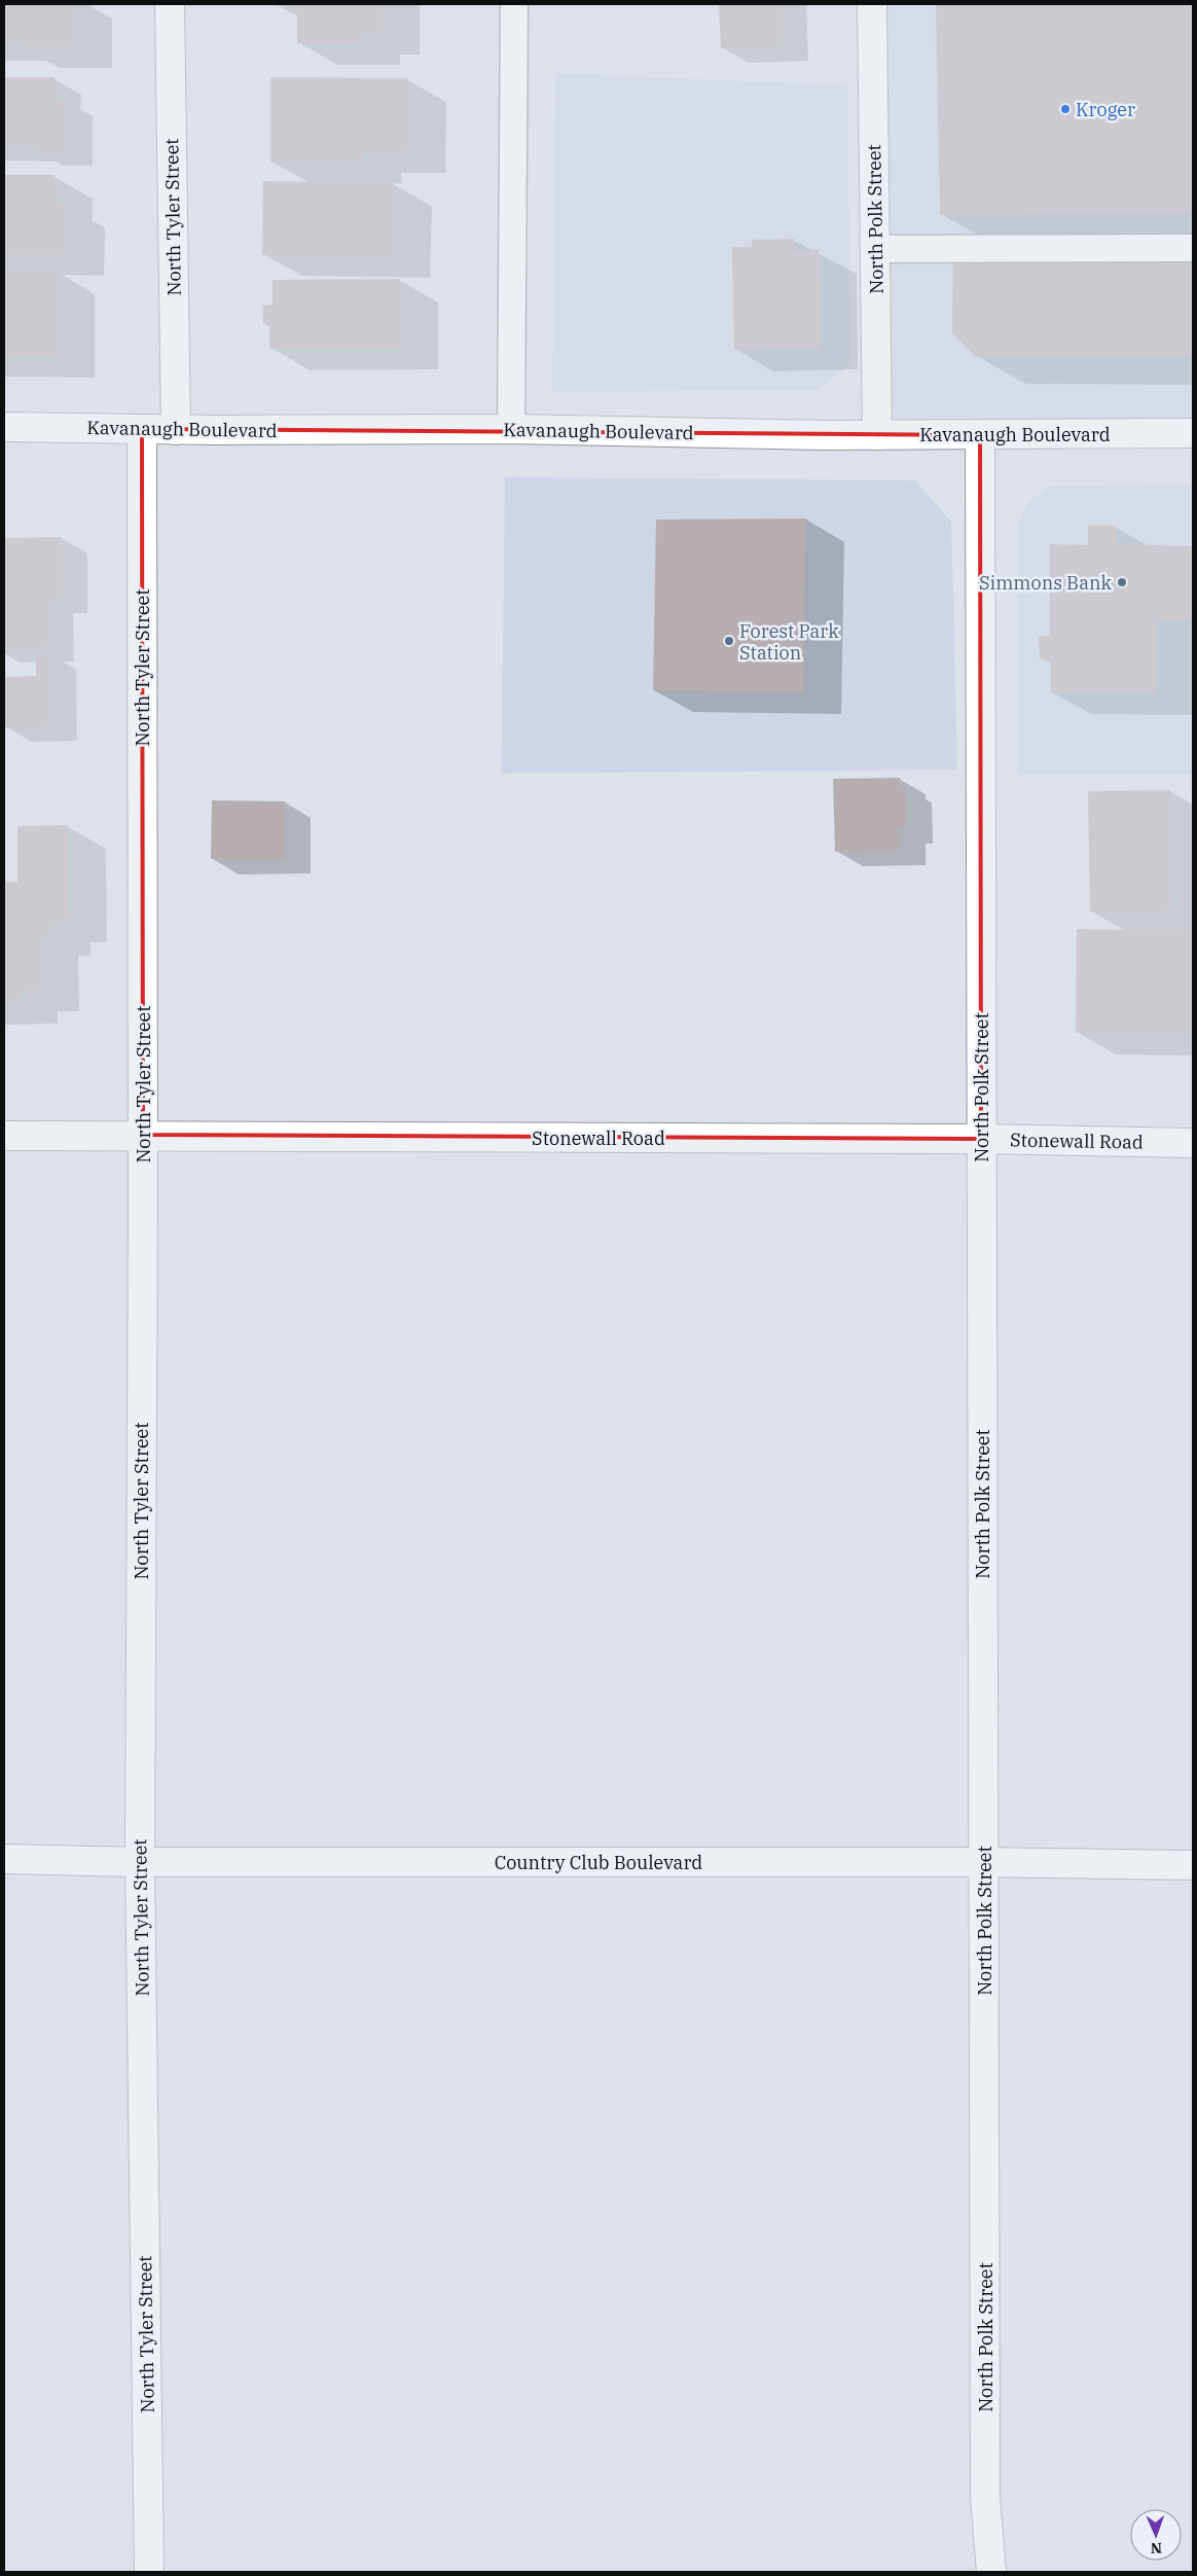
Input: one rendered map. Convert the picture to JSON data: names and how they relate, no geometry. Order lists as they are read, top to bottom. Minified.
{"streets":{"street":["North Tyler Street","North Polk Street","Kavanaugh Boulevard","Stonewall Road","Country Club Boulevard"]},"crossings":[["North Tyler Street","Kavanaugh Boulevard"],["North Tyler Street","Stonewall Road"],["North Tyler Street","Country Club Boulevard"],["North Polk Street","Kavanaugh Boulevard"],["North Polk Street","Stonewall Road"],["North Polk Street","Country Club Boulevard"]],"places":["Kroger","Simmons Bank","Forest Park Station"],"north":"bottom"}
